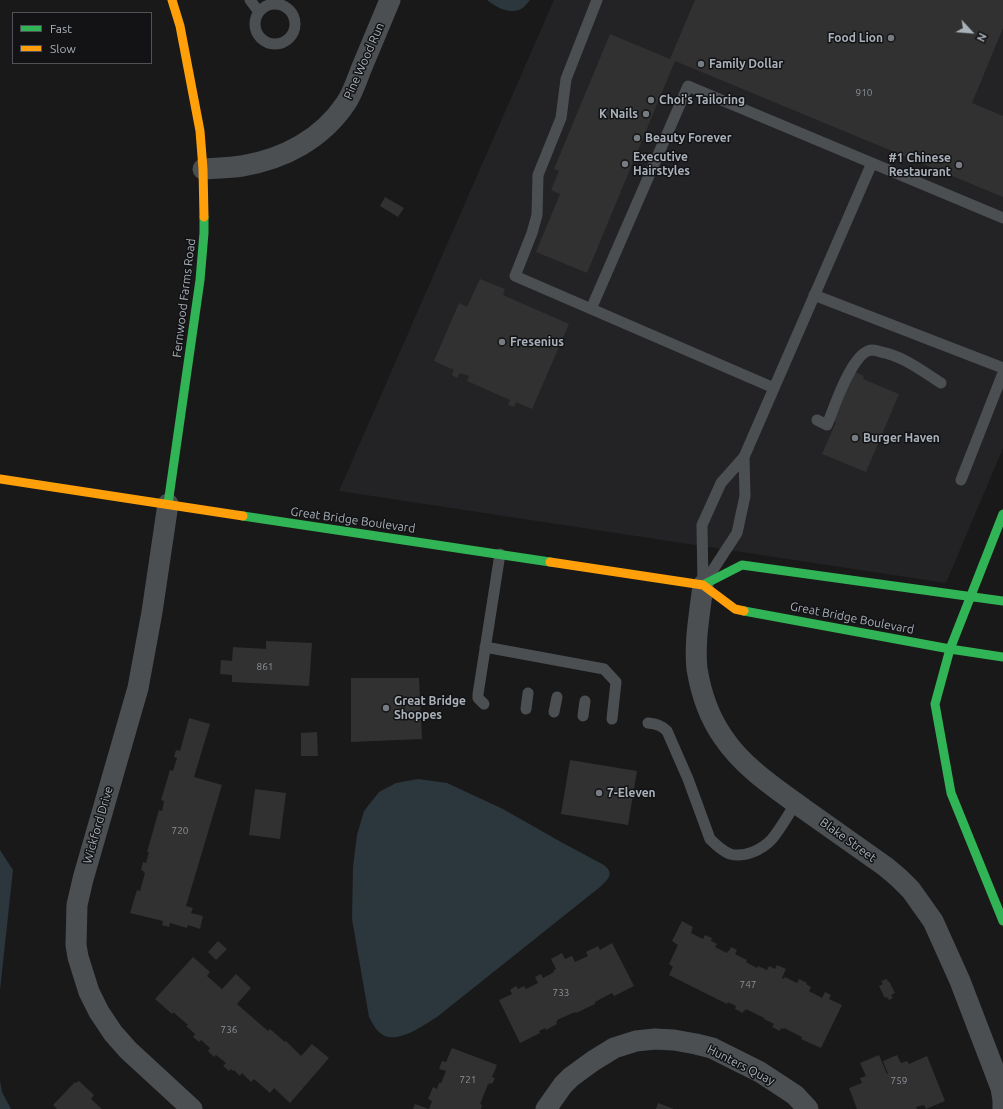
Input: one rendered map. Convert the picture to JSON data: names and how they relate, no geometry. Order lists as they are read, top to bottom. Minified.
{"streets":{"main road":["Fernwood Farms Road","Great Bridge Boulevard"],"street":["Pine Wood Run","Wickford Drive","Blake Street","Hunters Quay"]},"crossings":[["Pine Wood Run","Fernwood Farms Road"],["Fernwood Farms Road","Great Bridge Boulevard"],["Fernwood Farms Road","Wickford Drive"],["Great Bridge Boulevard","Wickford Drive"],["Great Bridge Boulevard","Blake Street"]],"places":["Food Lion","Family Dollar","Choi's Tailoring","K Nails","Beauty Forever","Executive Hairstyles","#1 Chinese Restaurant","Fresenius","Burger Haven","Great Bridge Shoppes","7-Eleven"],"house_numbers":["910","861","720","747","733","736","721","759"],"legend":["Fast","Slow"],"north":"bottom right"}
